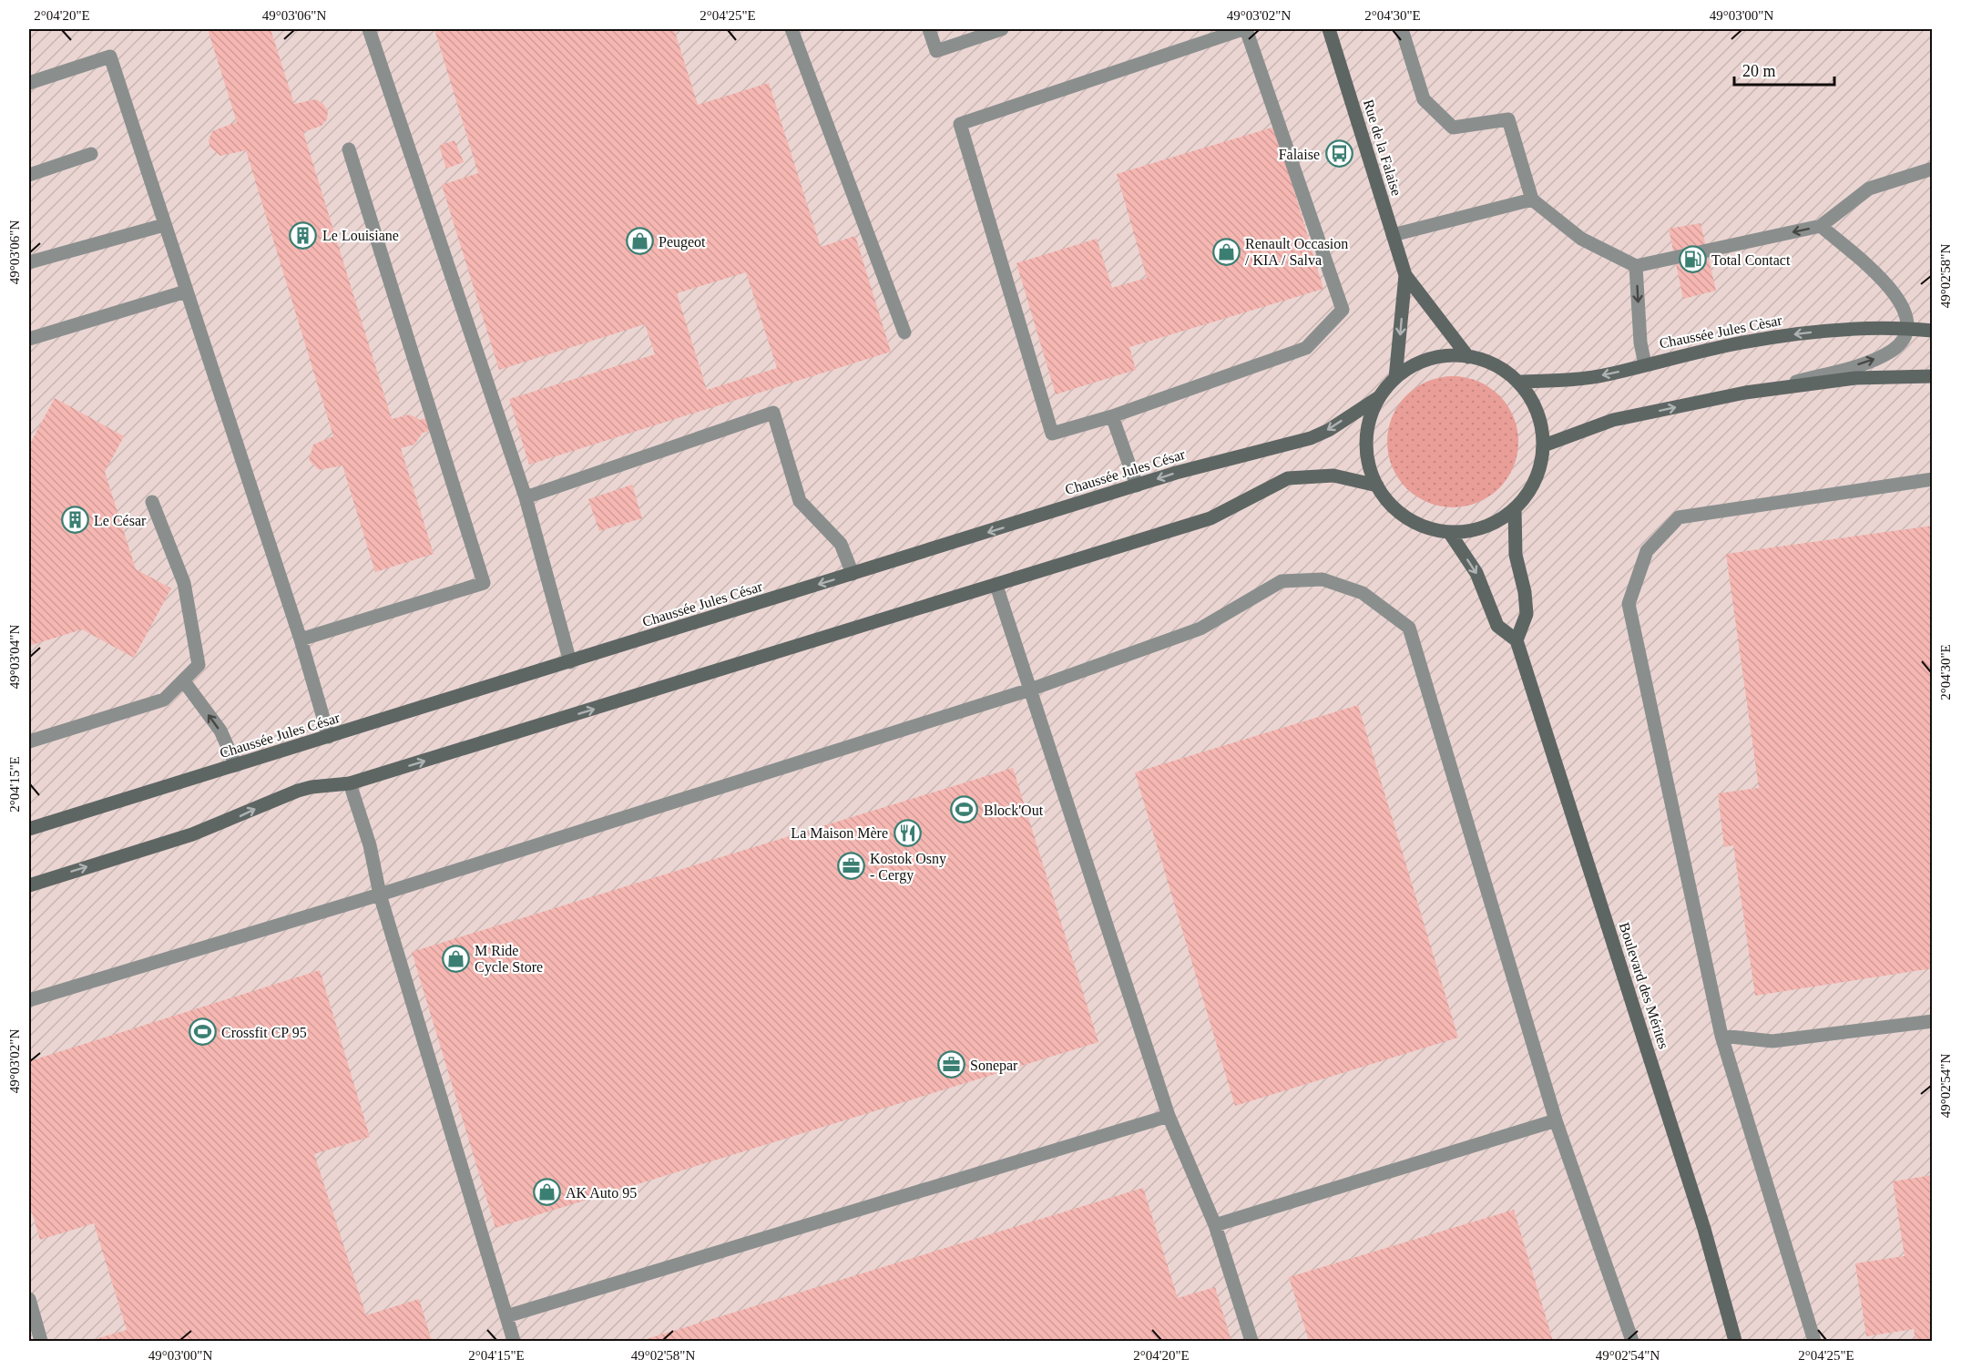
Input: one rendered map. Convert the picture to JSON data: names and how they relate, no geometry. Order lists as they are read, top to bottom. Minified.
{"streets":{"main road":["Rue de la Falaise","Chaussée Jules Cèsar","Chaussée Jules César","Boulevard des Mérites"]},"crossings":[["Rue de la Falaise","Chaussée Jules Cèsar"],["Rue de la Falaise","Chaussée Jules César"],["Chaussée Jules Cèsar","Chaussée Jules César"]],"places":{"bus stop":["Falaise"],"building":["Le Louisiane","Le César"],"shop":["Peugeot","Renault Occasion / KIA / Salva","M Ride Cycle Store","AK Auto 95"],"fuel station":["Total Contact"],"sports":["Block'Out","Crossfit CP 95"],"restaurant":["La Maison Mère"],"office":["Kostok Osny - Cergy","Sonepar"]},"scale_bar":"20 m","coordinates":["2°04'20\"E","49°03'06\"N","2°04'25\"E","49°03'02\"N","2°04'30\"E","49°03'00\"N","49°02'58\"N","49°03'04\"N","2°04'15\"E","49°02'54\"N"]}
